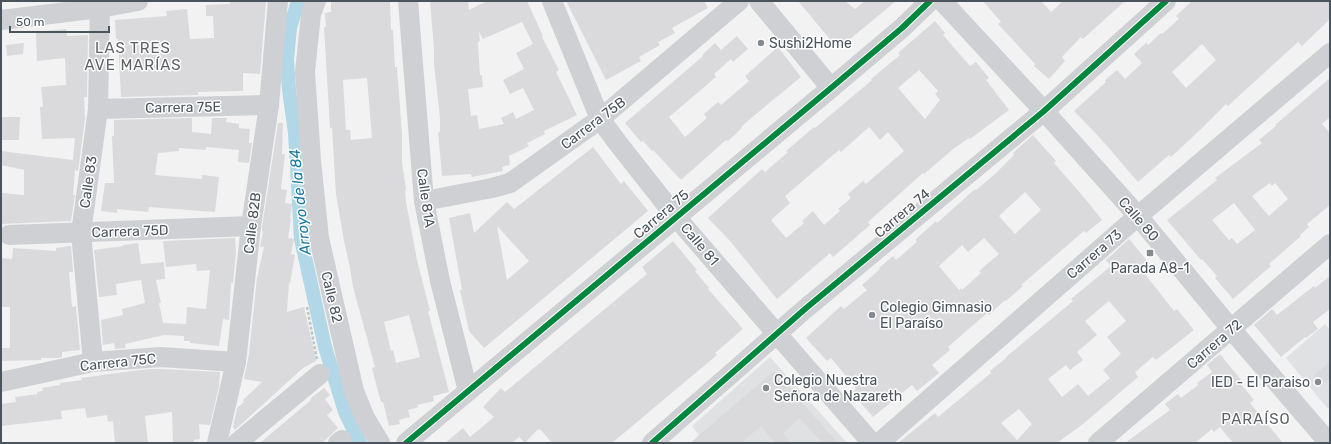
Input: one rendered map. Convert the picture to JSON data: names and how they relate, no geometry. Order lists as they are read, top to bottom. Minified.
{"streets":{"street":["Carrera 75E","Carrera 75B","Calle 83","Calle 81A","Carrera 74","Carrera 75","Calle 80","Calle 82B","Carrera 75D","Calle 81","Carrera 73","Calle 82","Carrera 72","Carrera 75C"]},"crossings":[["Carrera 75E","Calle 83"],["Carrera 75E","Calle 82B"],["Carrera 75B","Calle 81A"],["Carrera 75B","Calle 81"],["Calle 83","Carrera 75D"],["Calle 83","Carrera 75C"],["Calle 81A","Carrera 75"],["Carrera 74","Calle 80"],["Carrera 74","Calle 81"],["Carrera 75","Calle 81"],["Calle 80","Carrera 73"],["Calle 80","Carrera 72"],["Calle 82B","Carrera 75D"],["Calle 82B","Carrera 75C"]],"districts":["LAS TRES AVE MARÍAS","PARAÍSO"],"water":["Arroyo de la 84"],"places":{"other":["Sushi2Home","Colegio Gimnasio El Paraíso","IED - El Paraiso","Colegio Nuestra Señora de Nazareth"],"transit":["Parada A8-1"]},"scale_bar":"50 m"}
